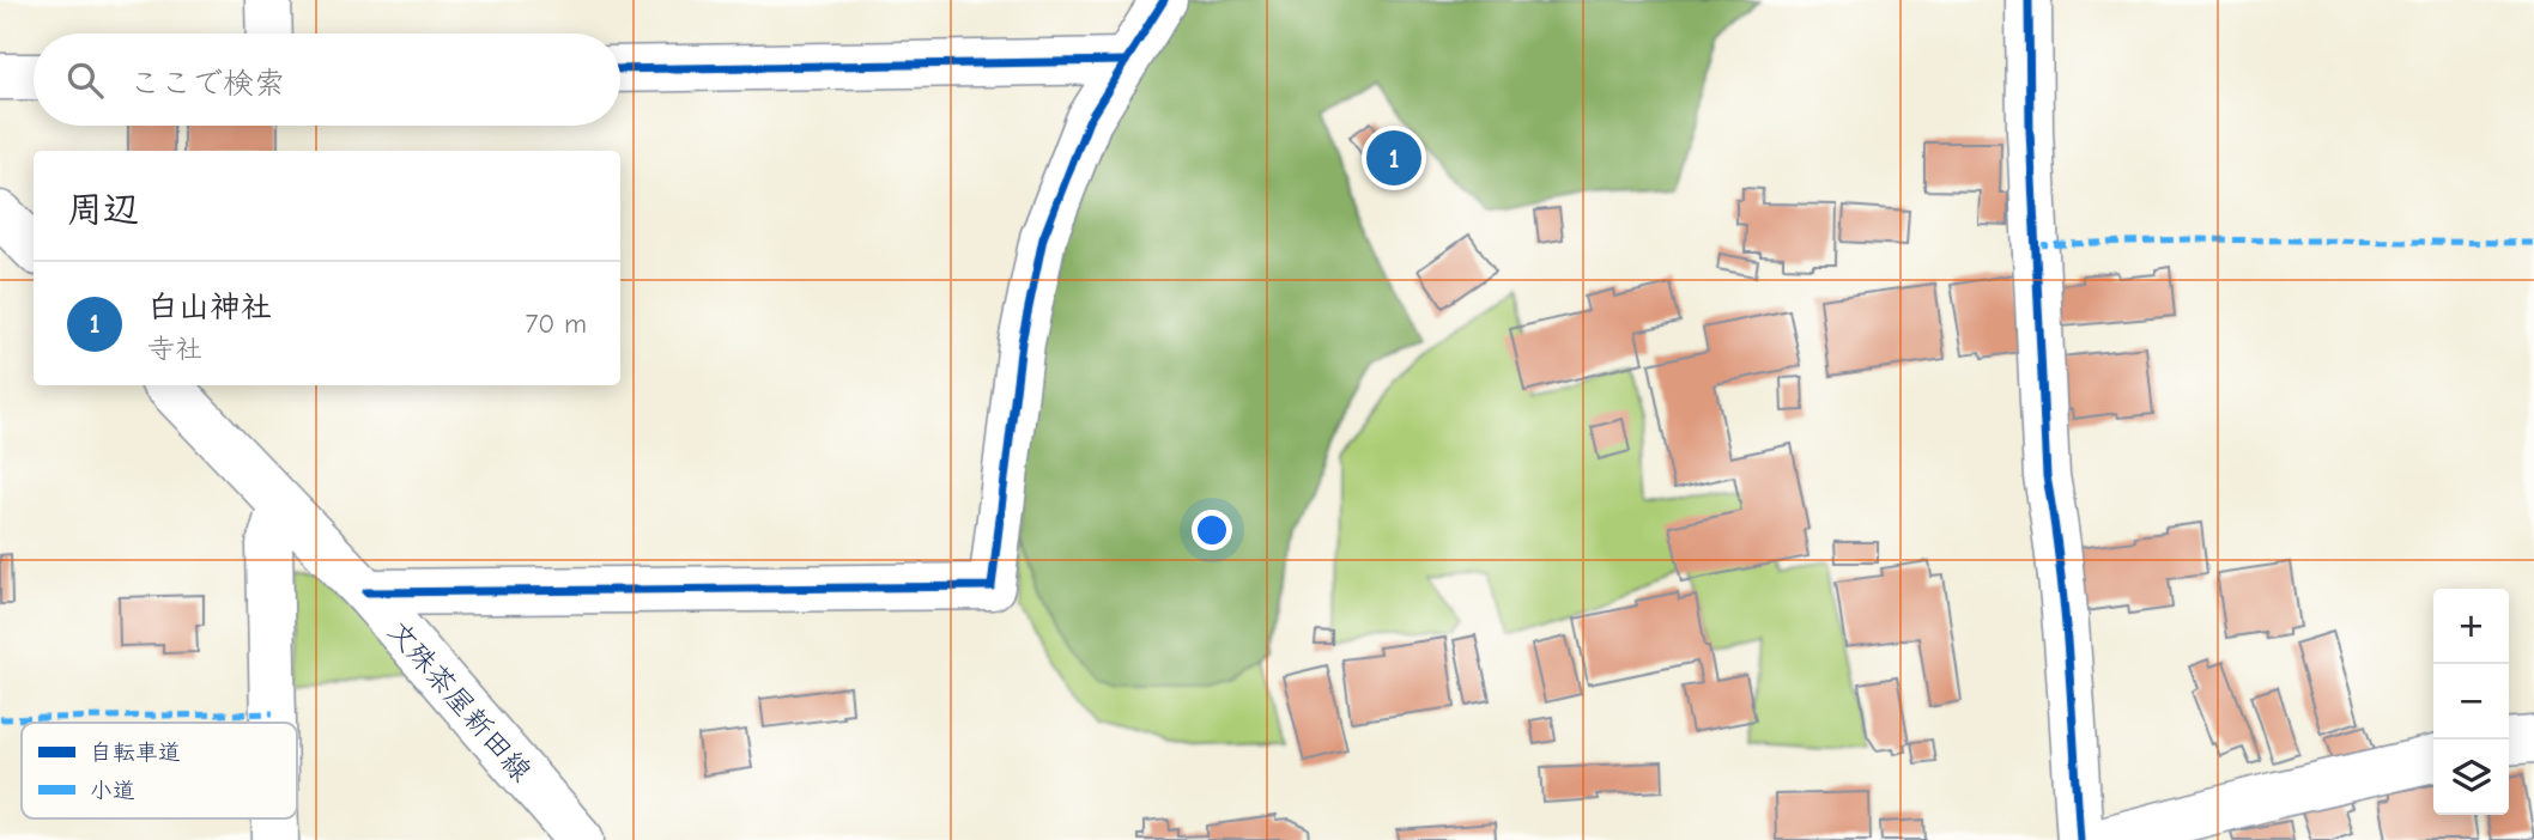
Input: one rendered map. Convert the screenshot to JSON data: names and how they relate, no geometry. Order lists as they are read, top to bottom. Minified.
{"streets":{"street":["文殊茶屋新田線"]},"legend":["自転車道","小道"],"page":{"search":"ここで検索","pins":"1","heading":"周辺","list":[{"mark":"1","name":"白山神社","note":"寺社","value":"70 m"}],"map_buttons":["+","−"]}}
